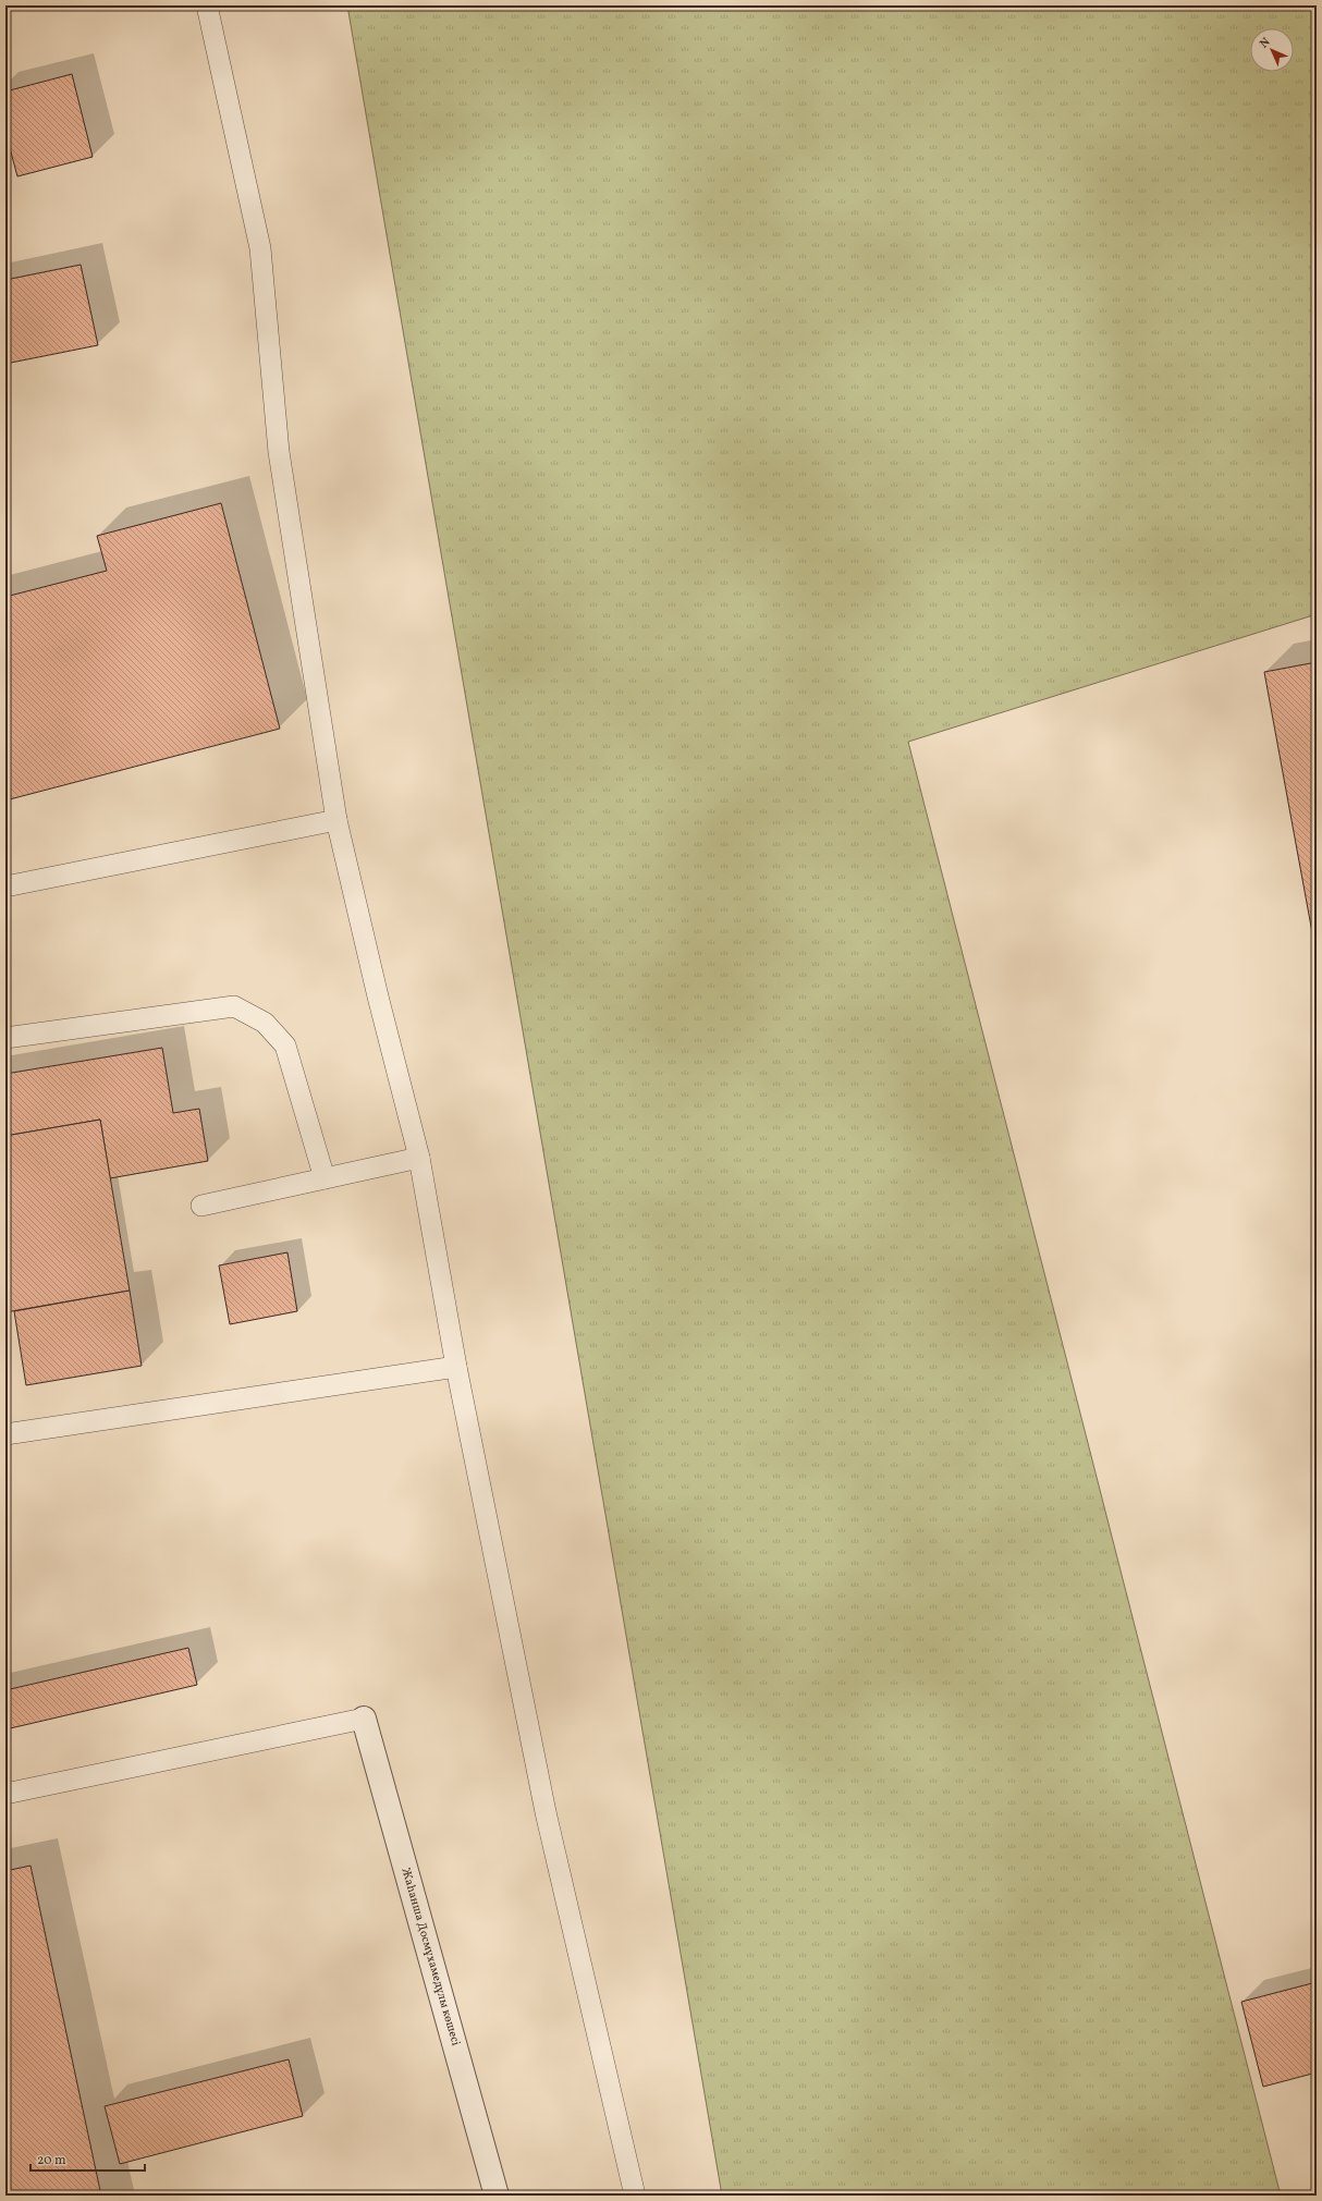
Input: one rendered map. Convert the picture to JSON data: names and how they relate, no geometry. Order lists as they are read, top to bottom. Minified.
{"streets":{"street":["Жаһанша Досмұхамедұлы көшесі"]},"scale_bar":"20 m","north":"top left"}
